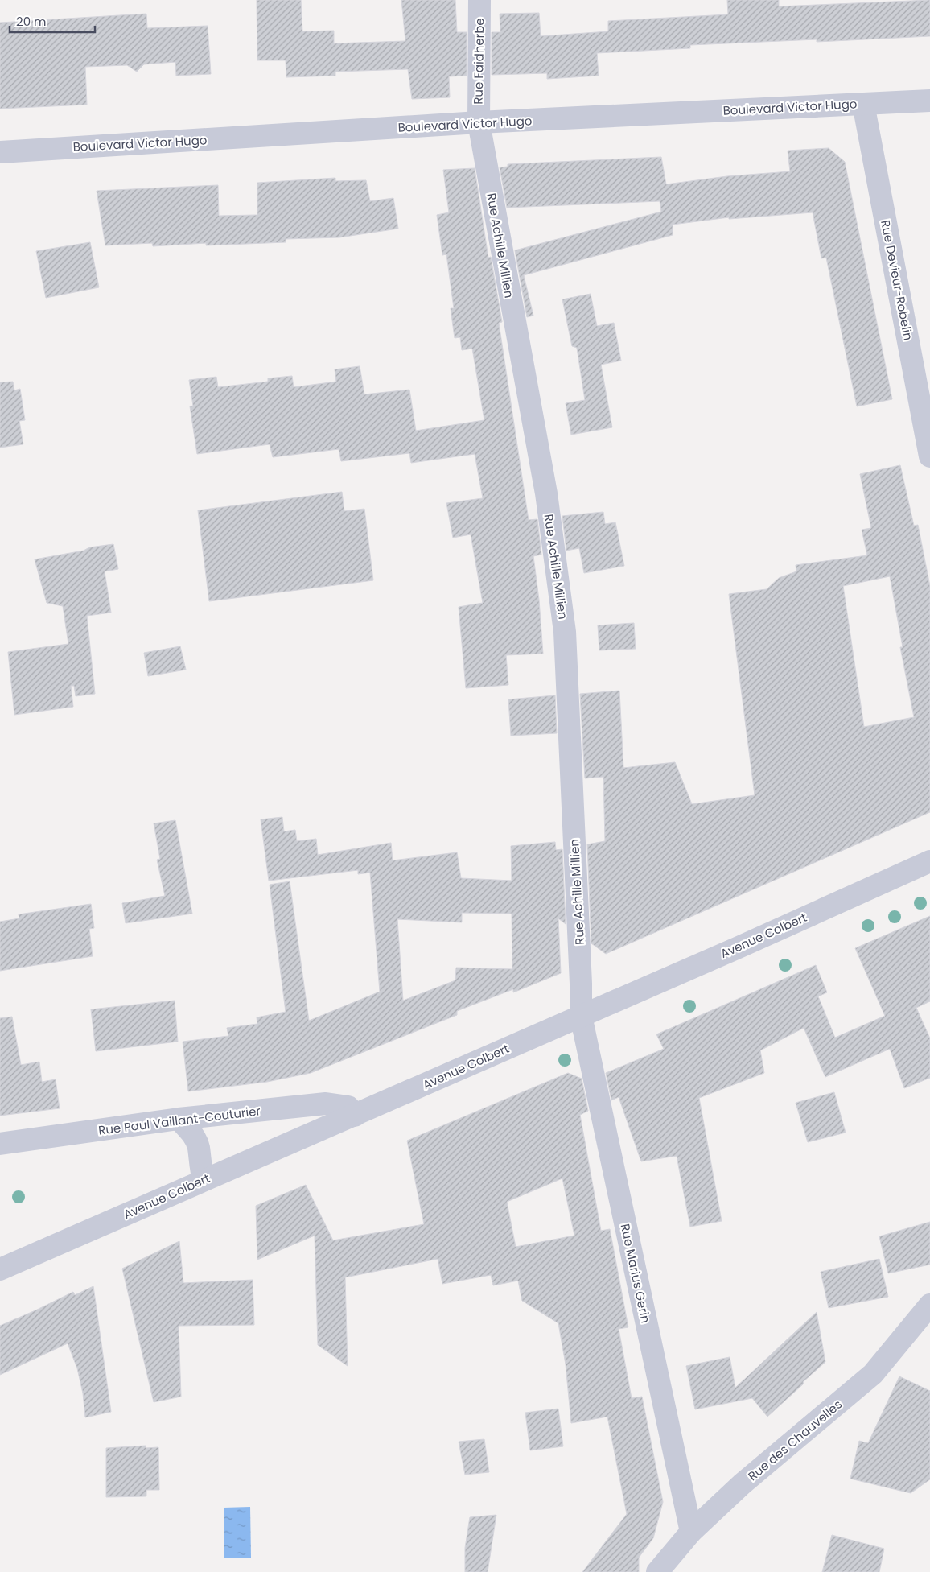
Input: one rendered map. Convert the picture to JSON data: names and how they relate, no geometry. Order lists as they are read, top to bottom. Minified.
{"streets":{"street":["Rue Faidherbe","Boulevard Victor Hugo","Rue Achille Millien","Rue Devieur-Robelin","Avenue Colbert","Rue Paul Vaillant-Couturier","Rue Marius Gerin","Rue des Chauvelles"]},"crossings":[["Rue Faidherbe","Boulevard Victor Hugo"],["Rue Faidherbe","Rue Achille Millien"],["Boulevard Victor Hugo","Rue Achille Millien"],["Boulevard Victor Hugo","Rue Devieur-Robelin"],["Rue Achille Millien","Avenue Colbert"],["Rue Achille Millien","Rue Marius Gerin"],["Avenue Colbert","Rue Paul Vaillant-Couturier"],["Avenue Colbert","Rue Marius Gerin"],["Rue Marius Gerin","Rue des Chauvelles"]],"scale_bar":"20 m"}
